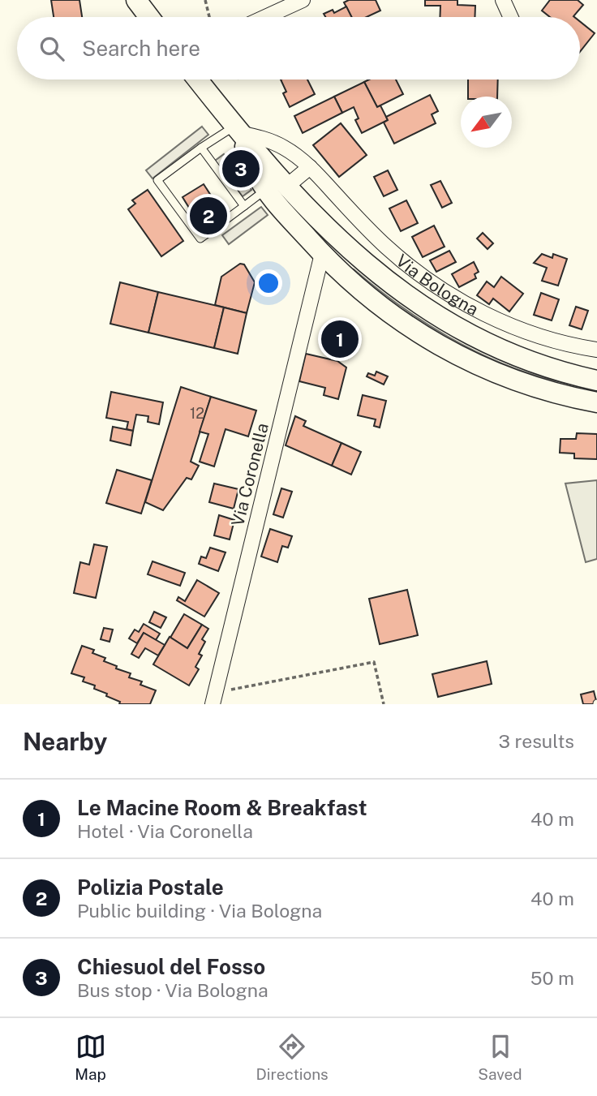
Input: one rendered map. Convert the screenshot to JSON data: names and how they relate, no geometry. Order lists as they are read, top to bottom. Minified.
{"streets":{"main road":["Via Bologna"],"street":["Via Coronella"]},"crossings":[["Via Bologna","Via Coronella"]],"house_numbers":["12"],"north":"bottom left","page":{"search":"Search here","pins":["3","2","1"],"heading":["Nearby","3 results"],"list":[{"mark":"1","name":"Le Macine Room & Breakfast","note":"Hotel · Via Coronella","value":"40 m"},{"mark":"2","name":"Polizia Postale","note":"Public building · Via Bologna","value":"40 m"},{"mark":"3","name":"Chiesuol del Fosso","note":"Bus stop · Via Bologna","value":"50 m"}],"nav":["Map","Directions","Saved"]}}
